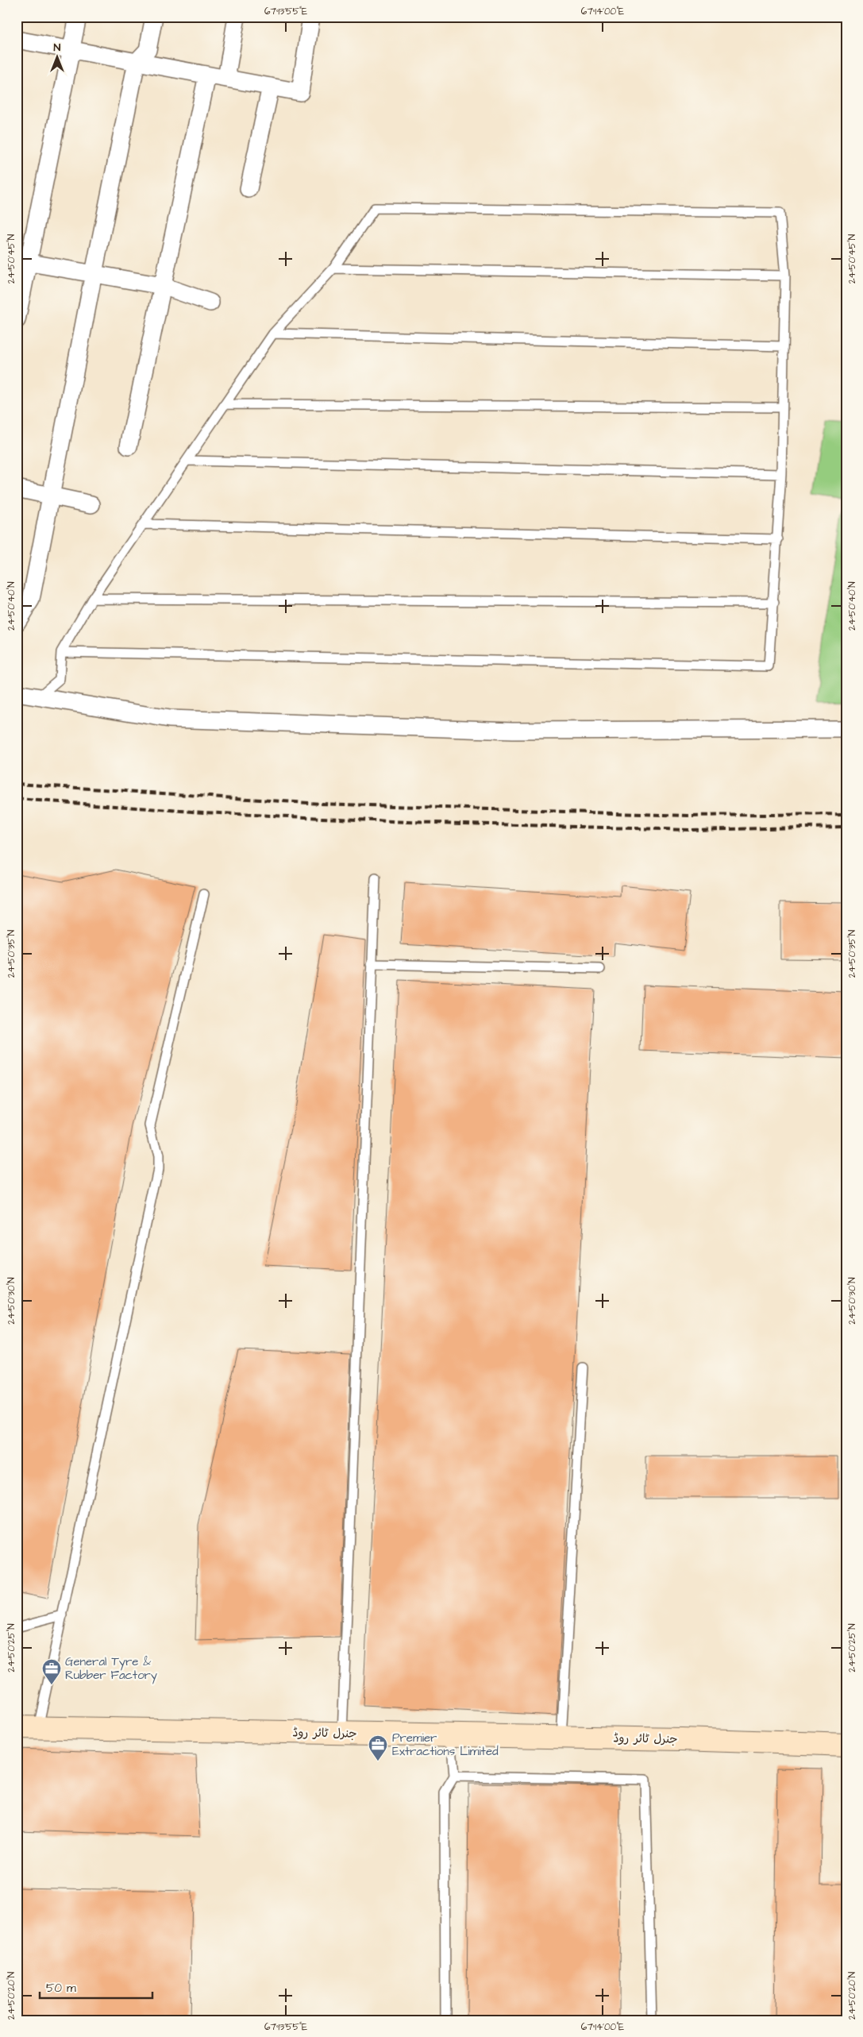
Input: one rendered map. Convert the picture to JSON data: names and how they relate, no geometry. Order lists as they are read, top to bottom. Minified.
{"streets":{"street":["جنرل ٹائر روڈ"]},"places":{"office":["General Tyre & Rubber Factory","Premier Extractions Limited"]},"scale_bar":"50 m","north":"top","coordinates":["67°13'55\"E","67°14'00\"E","24°50'45\"N","24°50'40\"N","24°50'35\"N","24°50'30\"N","24°50'25\"N","24°50'20\"N"]}
